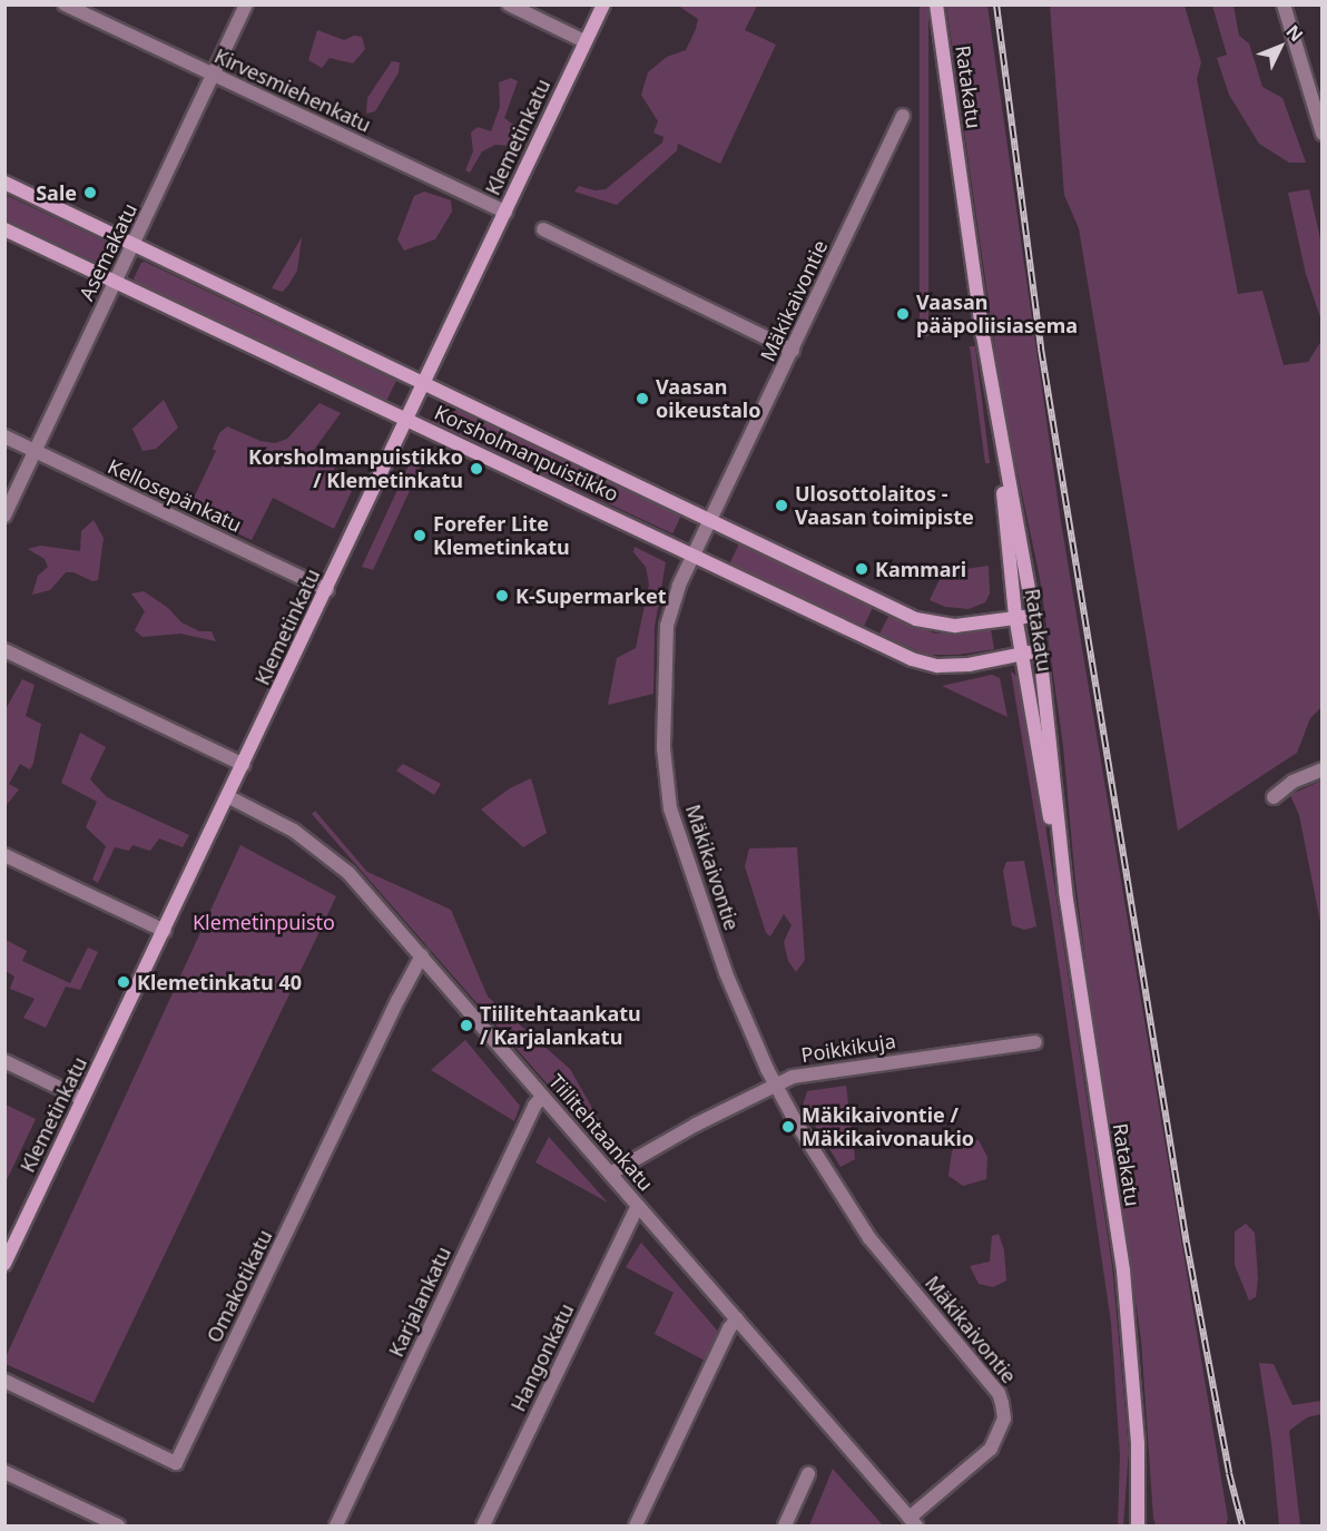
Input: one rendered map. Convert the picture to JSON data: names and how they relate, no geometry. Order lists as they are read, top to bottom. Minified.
{"streets":{"main road":["Ratakatu","Klemetinkatu","Korsholmanpuistikko"],"street":["Kirvesmiehenkatu","Asemakatu","Mäkikaivontie","Kellosepänkatu","Poikkikuja","Tiilitehtaankatu","Omakotikatu","Karjalankatu","Hangonkatu"]},"crossings":[["Ratakatu","Korsholmanpuistikko"],["Kirvesmiehenkatu","Klemetinkatu"],["Kirvesmiehenkatu","Asemakatu"],["Klemetinkatu","Korsholmanpuistikko"],["Klemetinkatu","Kellosepänkatu"],["Klemetinkatu","Tiilitehtaankatu"],["Asemakatu","Korsholmanpuistikko"],["Asemakatu","Kellosepänkatu"],["Mäkikaivontie","Korsholmanpuistikko"],["Mäkikaivontie","Poikkikuja"],["Mäkikaivontie","Tiilitehtaankatu"],["Poikkikuja","Tiilitehtaankatu"],["Tiilitehtaankatu","Omakotikatu"],["Tiilitehtaankatu","Karjalankatu"],["Tiilitehtaankatu","Hangonkatu"]],"parks":["Klemetinpuisto"],"places":["Sale","Vaasan pääpoliisiasema","Vaasan oikeustalo","Korsholmanpuistikko / Klemetinkatu","Ulosottolaitos - Vaasan toimipiste","Forefer Lite Klemetinkatu","Kammari","K-Supermarket","Klemetinkatu 40","Tiilitehtaankatu / Karjalankatu","Mäkikaivontie / Mäkikaivonaukio"],"north":"top right"}
